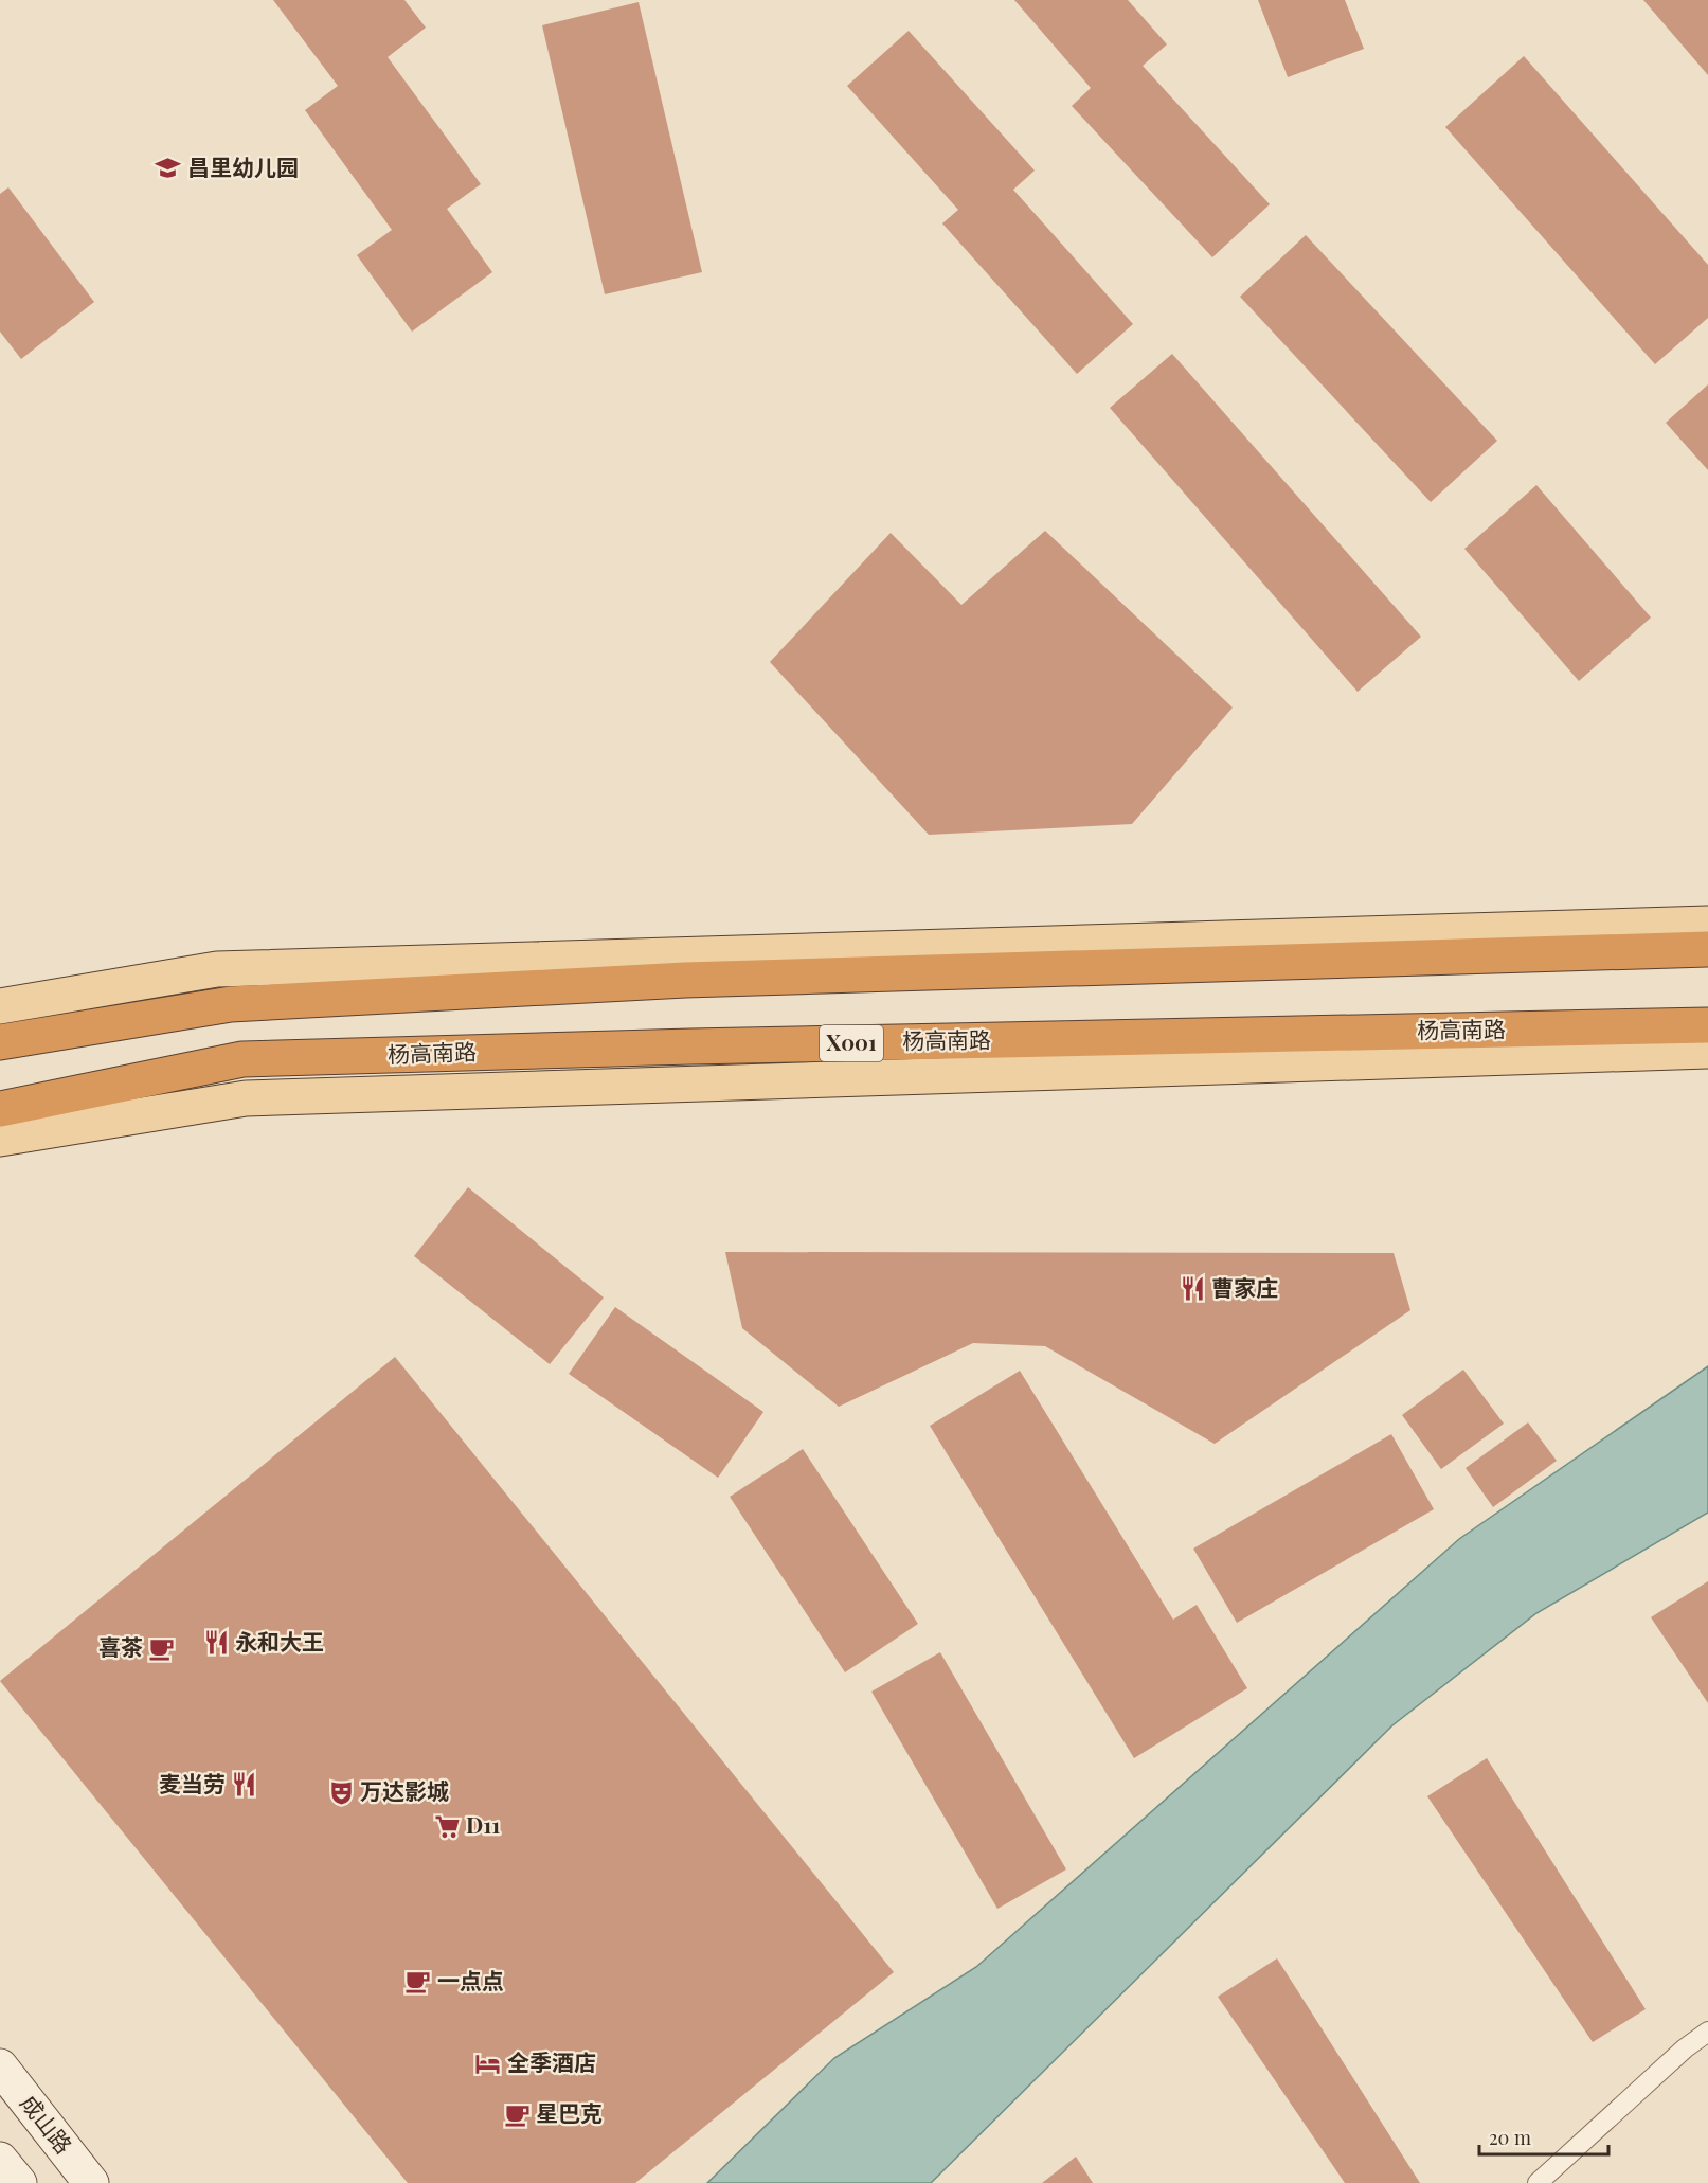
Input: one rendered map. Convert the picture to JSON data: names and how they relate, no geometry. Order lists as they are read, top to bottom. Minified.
{"streets":{"highway":["杨高南路","X001"],"main road":["成山路"]},"places":{"school or university":["昌里幼儿园"],"restaurant":["曹家庄","永和大王","麦当劳"],"cafe":["喜茶","一点点","星巴克"],"theatre":["万达影城"],"supermarket":["D11"],"hotel":["全季酒店"]},"scale_bar":"20 m"}
